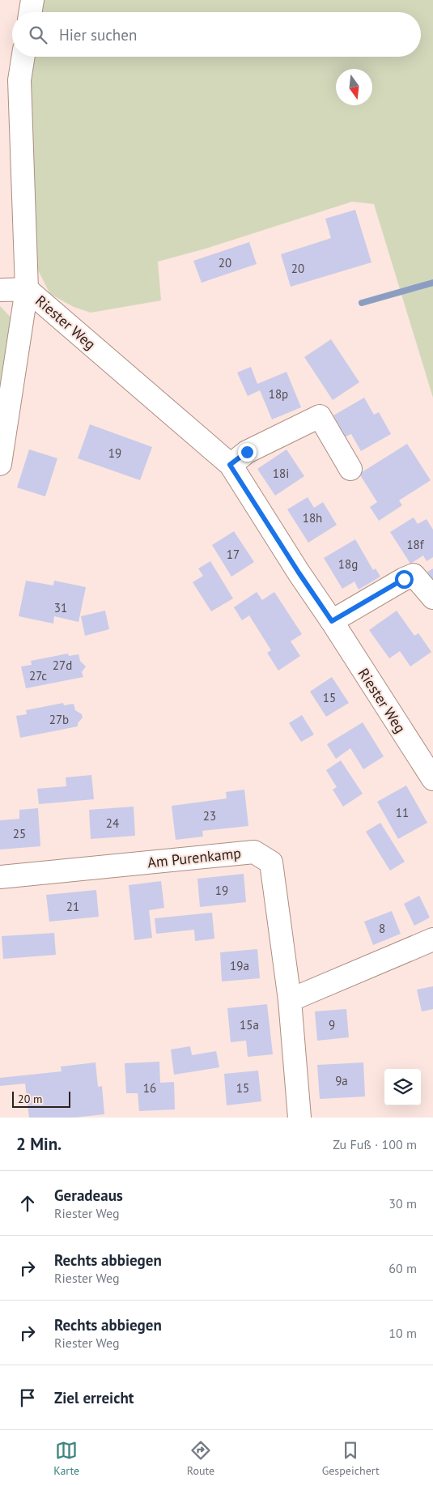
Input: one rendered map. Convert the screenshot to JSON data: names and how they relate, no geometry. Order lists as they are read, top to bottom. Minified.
{"streets":{"street":["Riester Weg","Am Purenkamp"]},"house_numbers":["20","20","18p","19","18i","18h","18f","17","18g","31","27d","27c","15","27b","11","23","24","25","19","21","8","19a","15a","9","9a","16","15"],"scale_bar":"20 m","north":"bottom","page":{"search":"Hier suchen","scale":"20 m","heading":["2 Min.","Zu Fuß · 100 m"],"list":[["Geradeaus","Riester Weg","30 m"],["Rechts abbiegen","Riester Weg","60 m"],["Rechts abbiegen","Riester Weg","10 m"],"Ziel erreicht"],"nav":["Karte","Route","Gespeichert"]}}
